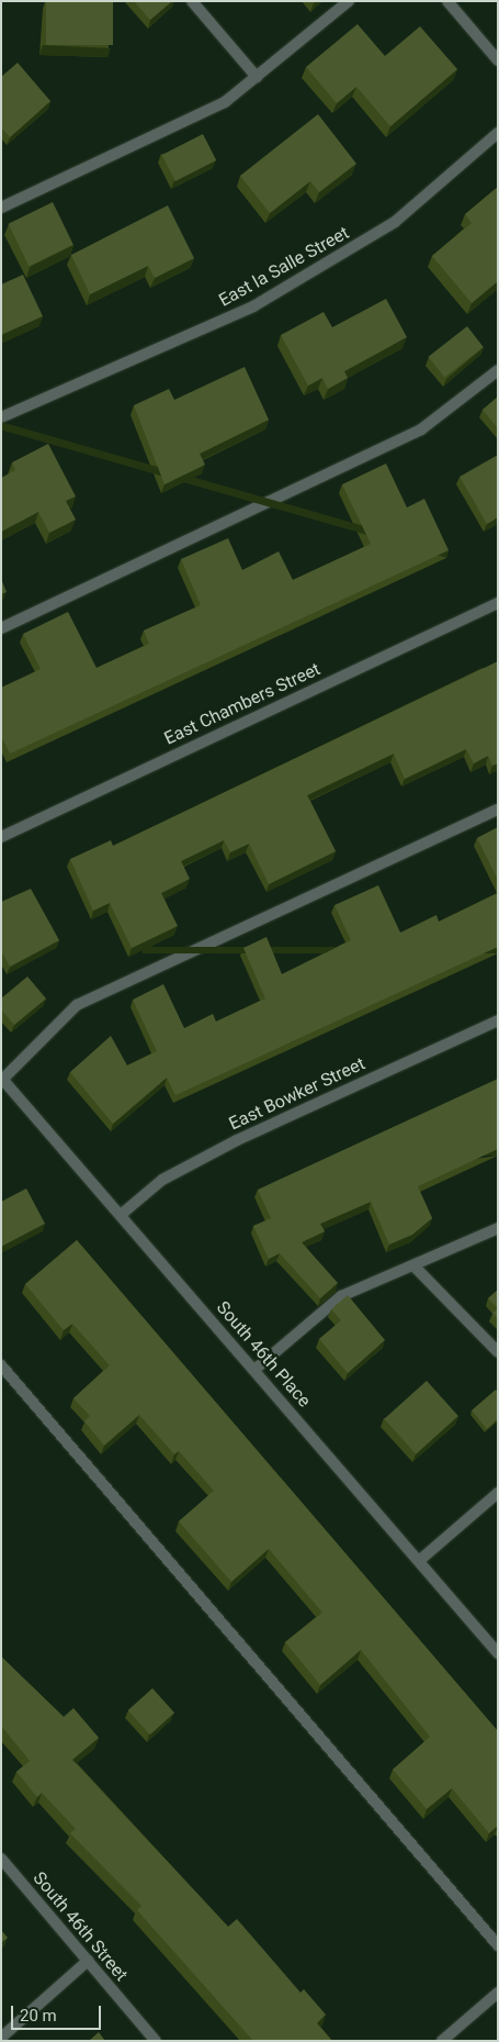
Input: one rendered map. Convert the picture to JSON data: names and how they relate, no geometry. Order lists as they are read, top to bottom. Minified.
{"streets":{"street":["East la Salle Street","East Chambers Street","East Bowker Street","South 46th Place","South 46th Street"]},"crossings":[["East Bowker Street","South 46th Place"]],"scale_bar":"20 m"}
